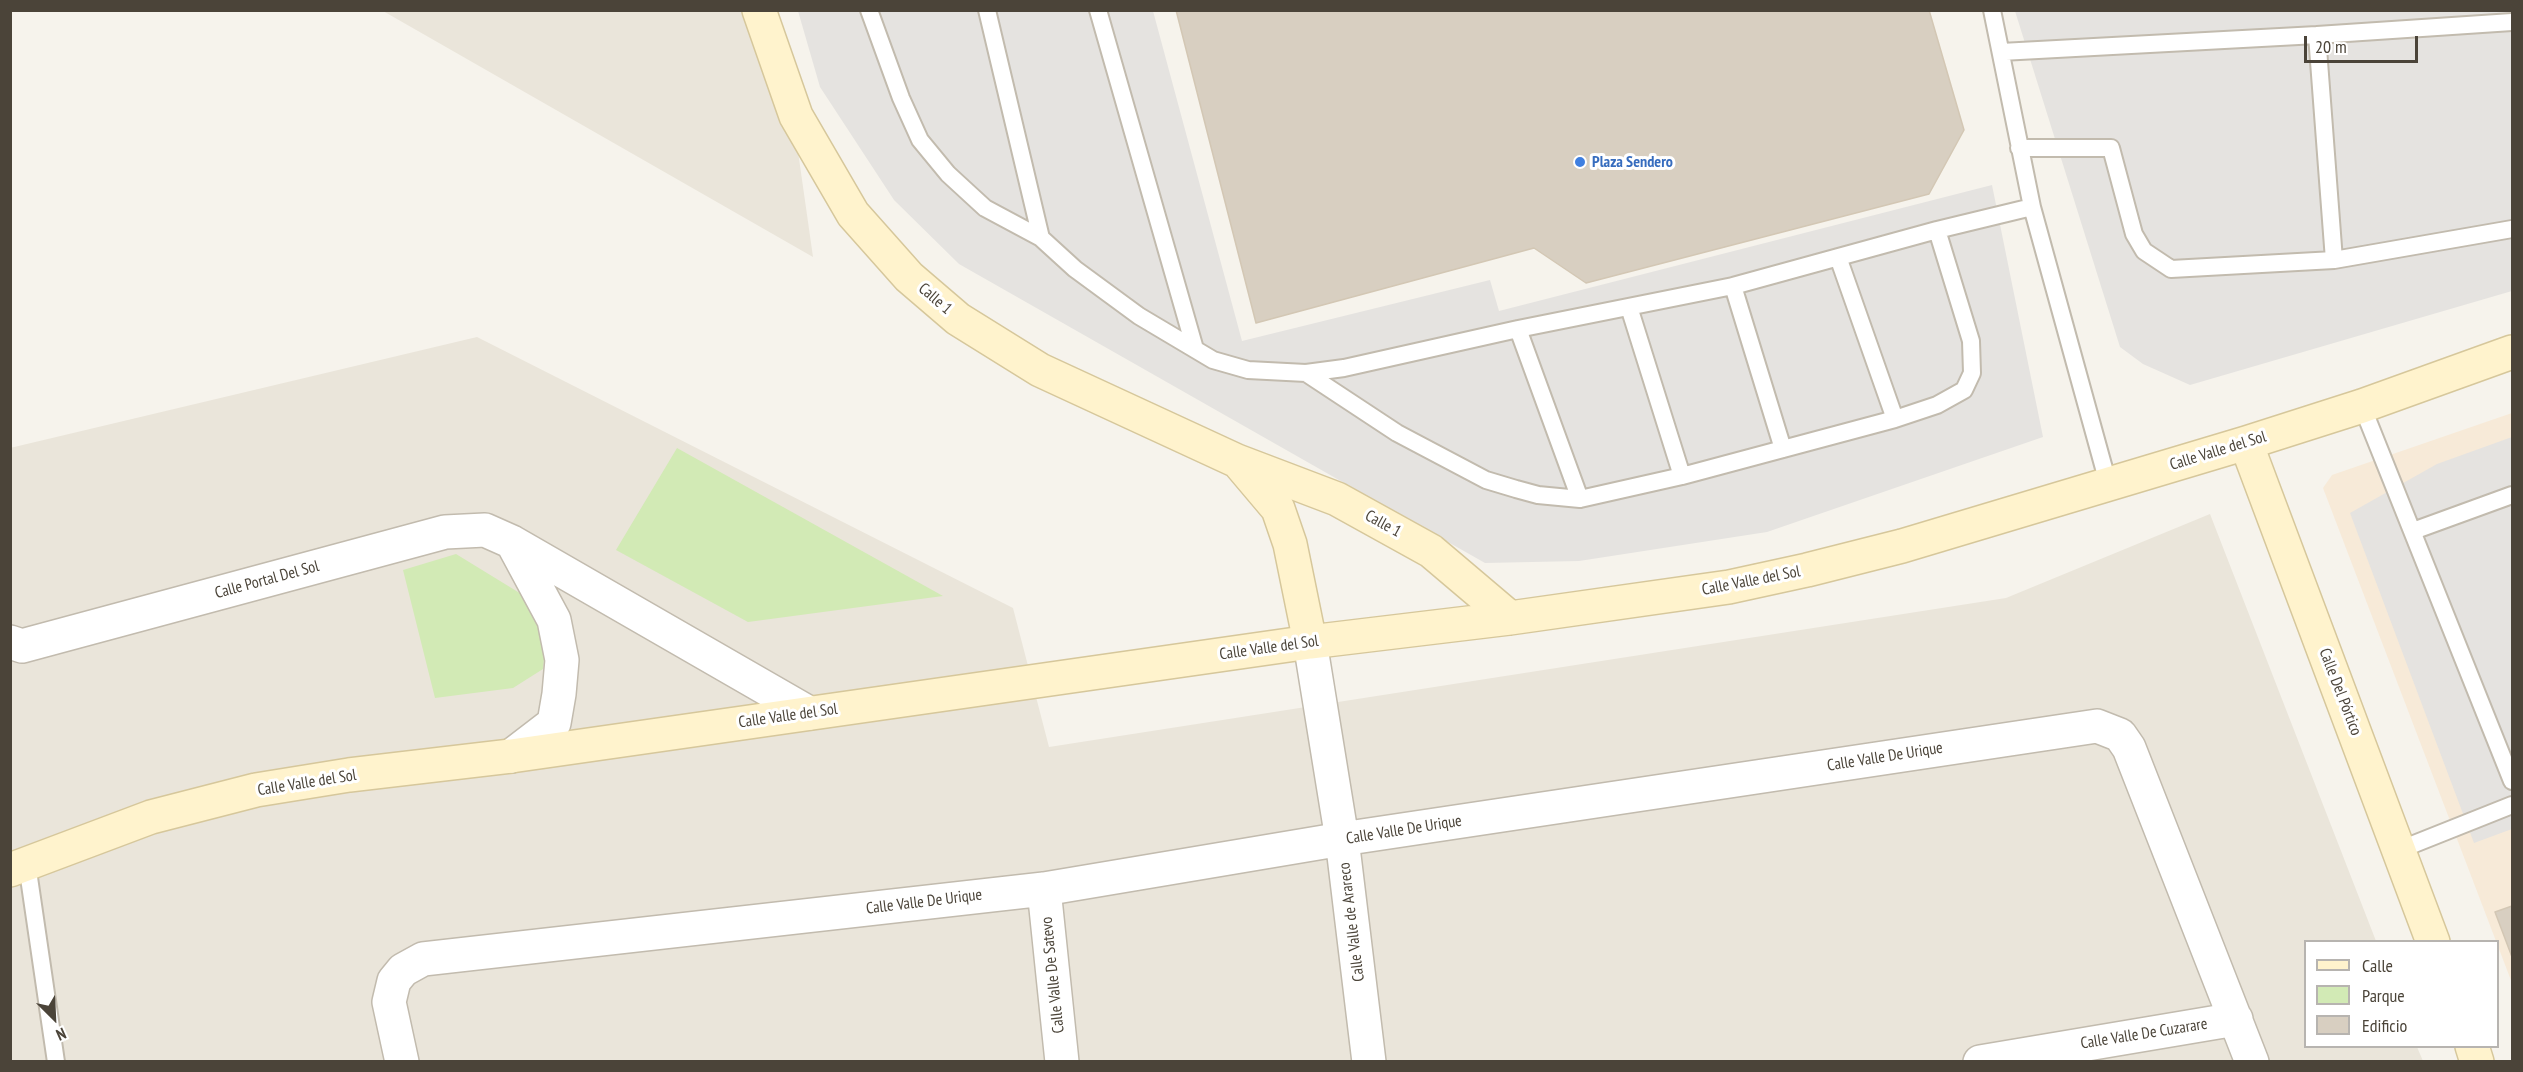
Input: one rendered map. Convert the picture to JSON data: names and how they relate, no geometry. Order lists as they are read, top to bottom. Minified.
{"streets":{"main road":["Calle 1","Calle Valle del Sol","Calle Del Pórtico"],"street":["Calle Portal Del Sol","Calle Valle De Urique","Calle Valle de Arareco","Calle Valle De Satevo","Calle Valle De Cuzarare"]},"crossings":[["Calle 1","Calle Valle del Sol"],["Calle 1","Calle Valle de Arareco"],["Calle Valle del Sol","Calle Portal Del Sol"],["Calle Valle del Sol","Calle Del Pórtico"],["Calle Valle del Sol","Calle Valle de Arareco"],["Calle Valle De Urique","Calle Valle de Arareco"],["Calle Valle De Urique","Calle Valle De Satevo"],["Calle Valle De Urique","Calle Valle De Cuzarare"]],"places":["Plaza Sendero"],"legend":["Calle","Parque","Edificio"],"scale_bar":"20 m","north":"bottom right"}
